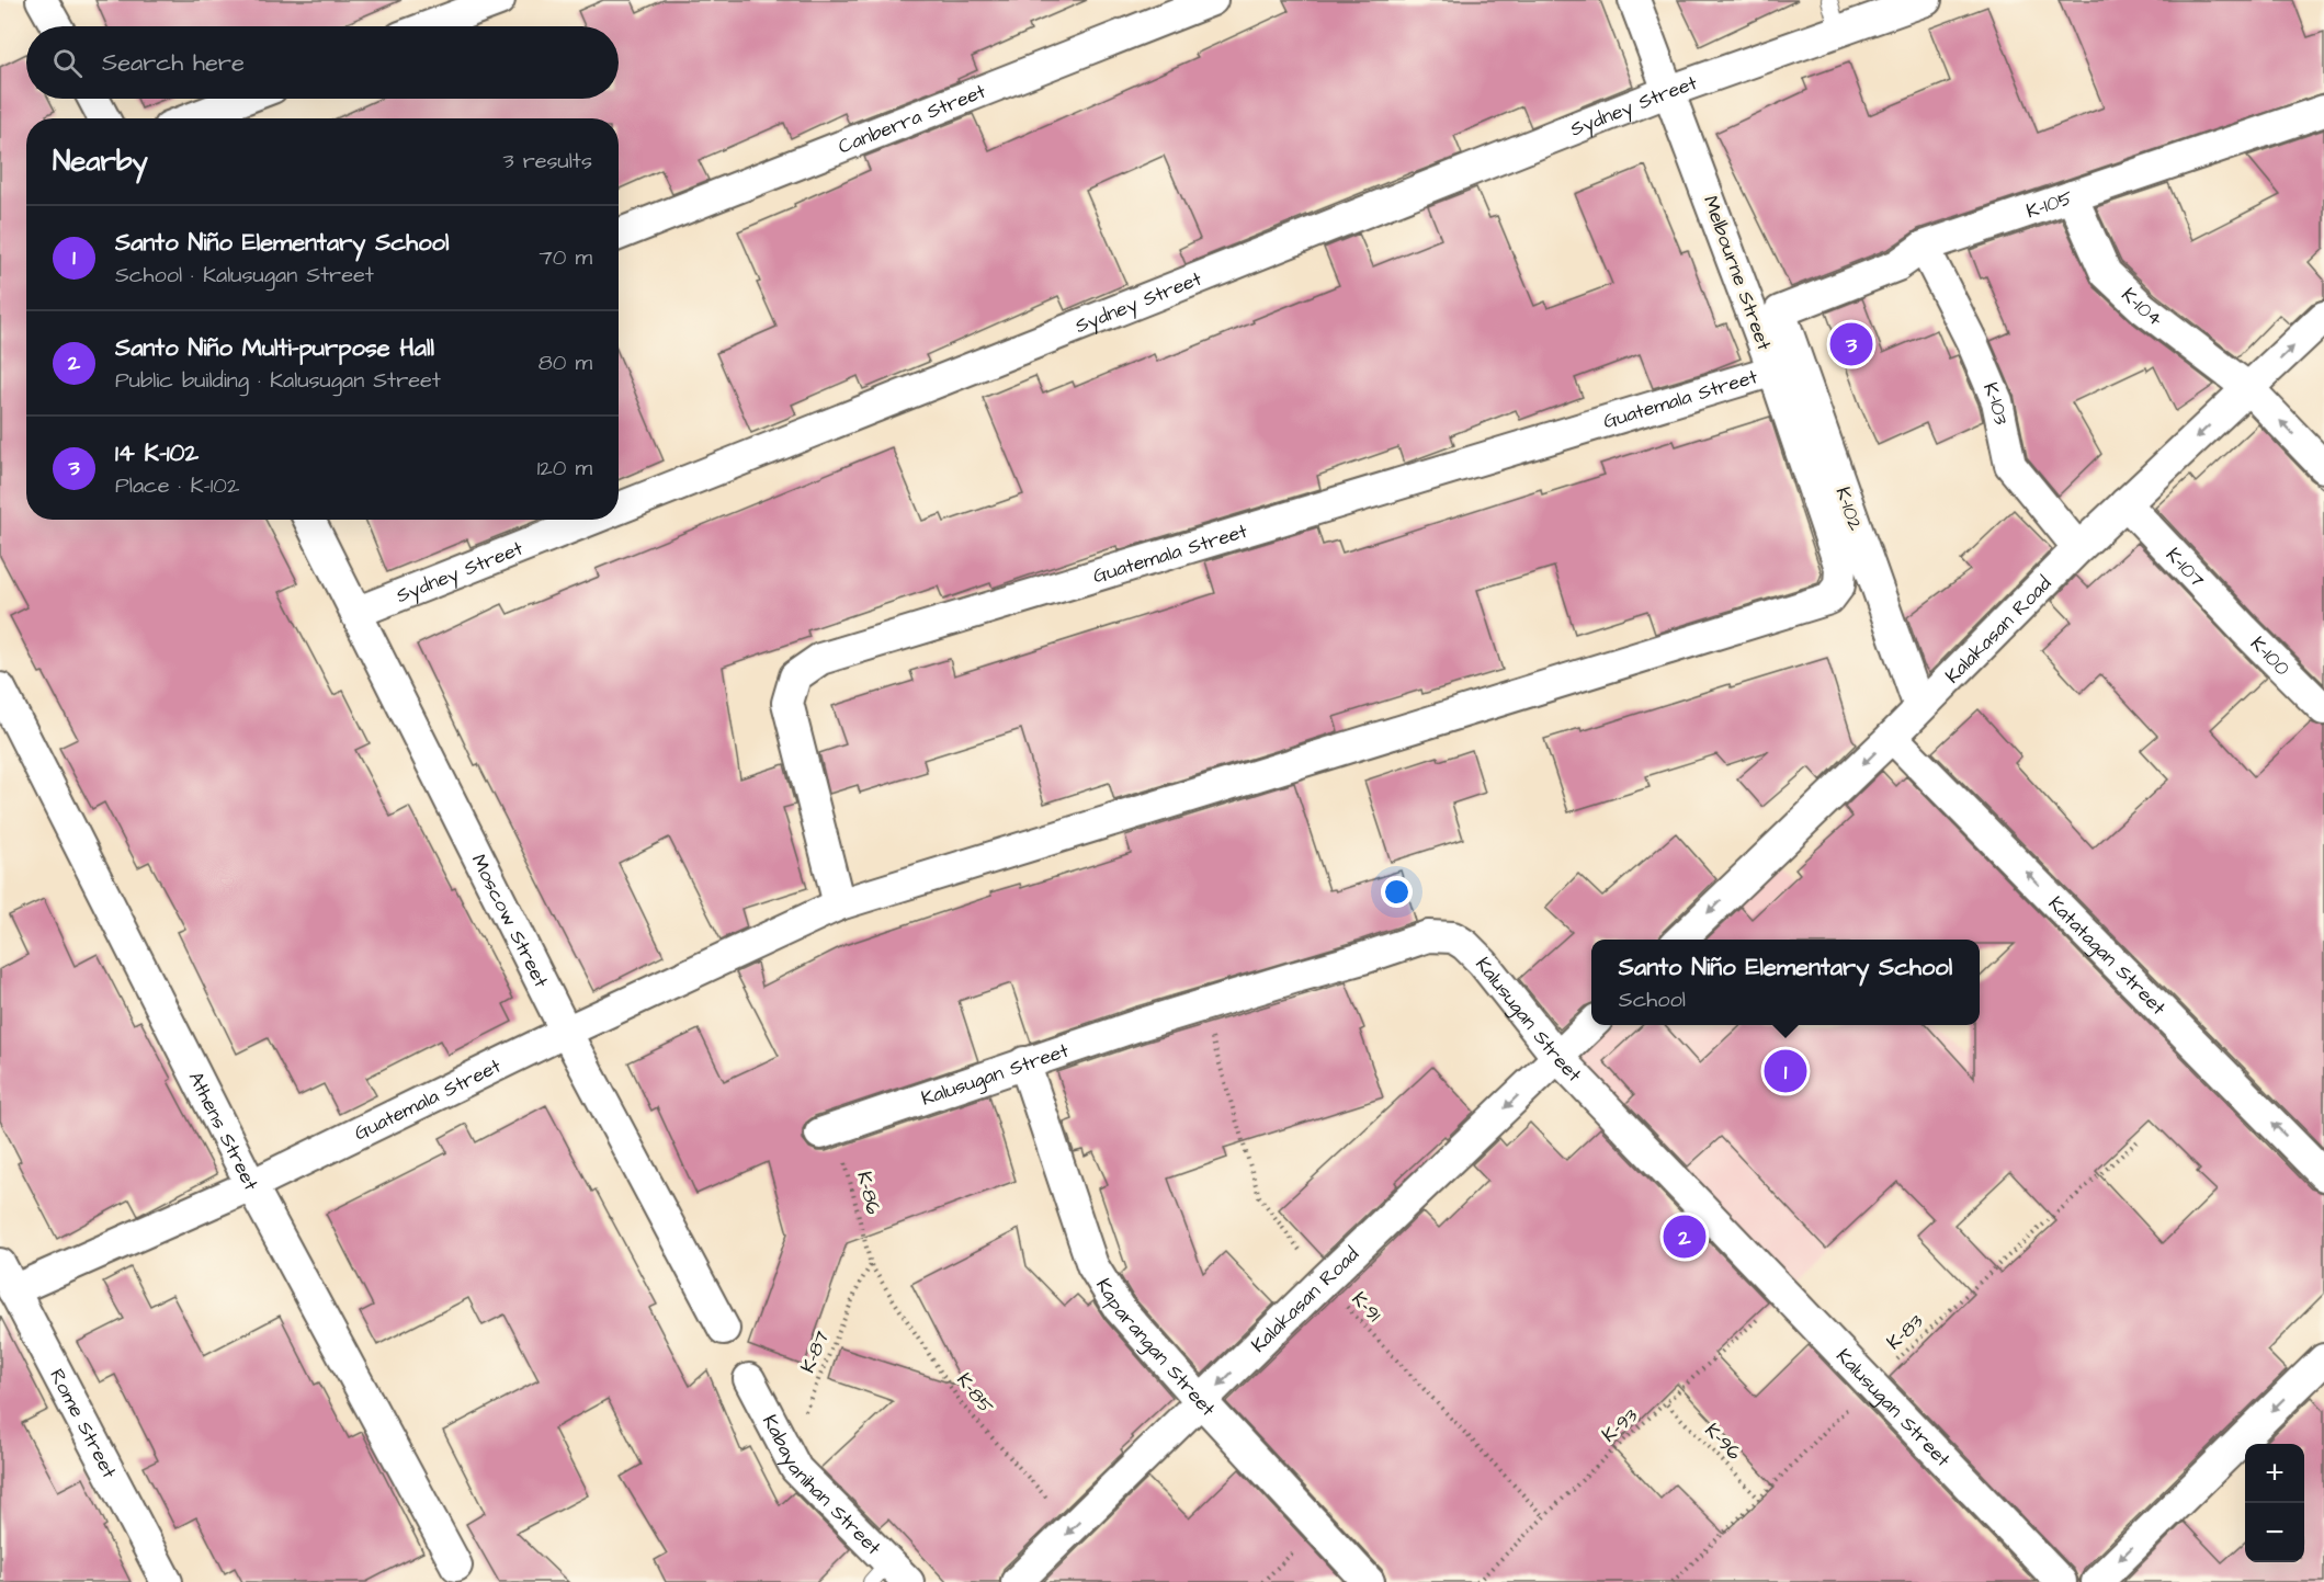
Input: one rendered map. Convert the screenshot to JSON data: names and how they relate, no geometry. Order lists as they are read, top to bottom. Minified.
{"streets":{"street":["Sydney Street","Canberra Street","K-105","Melbourne Street","K-104","Guatemala Street","K-103","K-102","K-107","Kalakasan Road","K-100","Moscow Street","Katatagan Street","Kalusugan Street","Athens Street","Kaparangan Street","Rome Street","Kabayanihan Street"],"path":["K-86","K-91","K-83","K-87","K-85","K-93","K-96"]},"crossings":[["Sydney Street","Melbourne Street"],["Sydney Street","Moscow Street"],["K-105","K-104"],["K-105","K-103"],["K-105","K-102"],["Melbourne Street","Guatemala Street"],["K-104","Kalakasan Road"],["Guatemala Street","Moscow Street"],["Guatemala Street","Athens Street"],["Guatemala Street","Rome Street"],["K-103","Kalakasan Road"],["K-102","Kalakasan Road"],["K-107","Kalakasan Road"],["K-107","K-100"],["Kalakasan Road","Katatagan Street"],["Kalakasan Road","Kalusugan Street"],["Kalakasan Road","K-91"],["Kalakasan Road","Kaparangan Street"],["Kalakasan Road","K-85"],["Kalusugan Street","K-86"],["Kalusugan Street","K-91"],["Kalusugan Street","K-83"],["Kalusugan Street","Kaparangan Street"],["Kalusugan Street","K-93"],["K-86","K-87"],["K-86","K-85"],["K-91","K-93"],["K-83","K-96"],["K-87","K-85"],["K-87","Kabayanihan Street"],["K-93","K-96"]],"one_way":["Kalakasan Road","Katatagan Street"],"page":{"search":"Search here","heading":["Nearby","3 results"],"list":[{"mark":"1","name":"Santo Niño Elementary School","note":"School · Kalusugan Street","value":"70 m"},{"mark":"2","name":"Santo Niño Multi-purpose Hall","note":"Public building · Kalusugan Street","value":"80 m"},{"mark":"3","name":"14 K-102","note":"Place · K-102","value":"120 m"}],"pins":["3","1","2"],"popup":["Santo Niño Elementary School","School"],"map_buttons":["+","−"]}}
